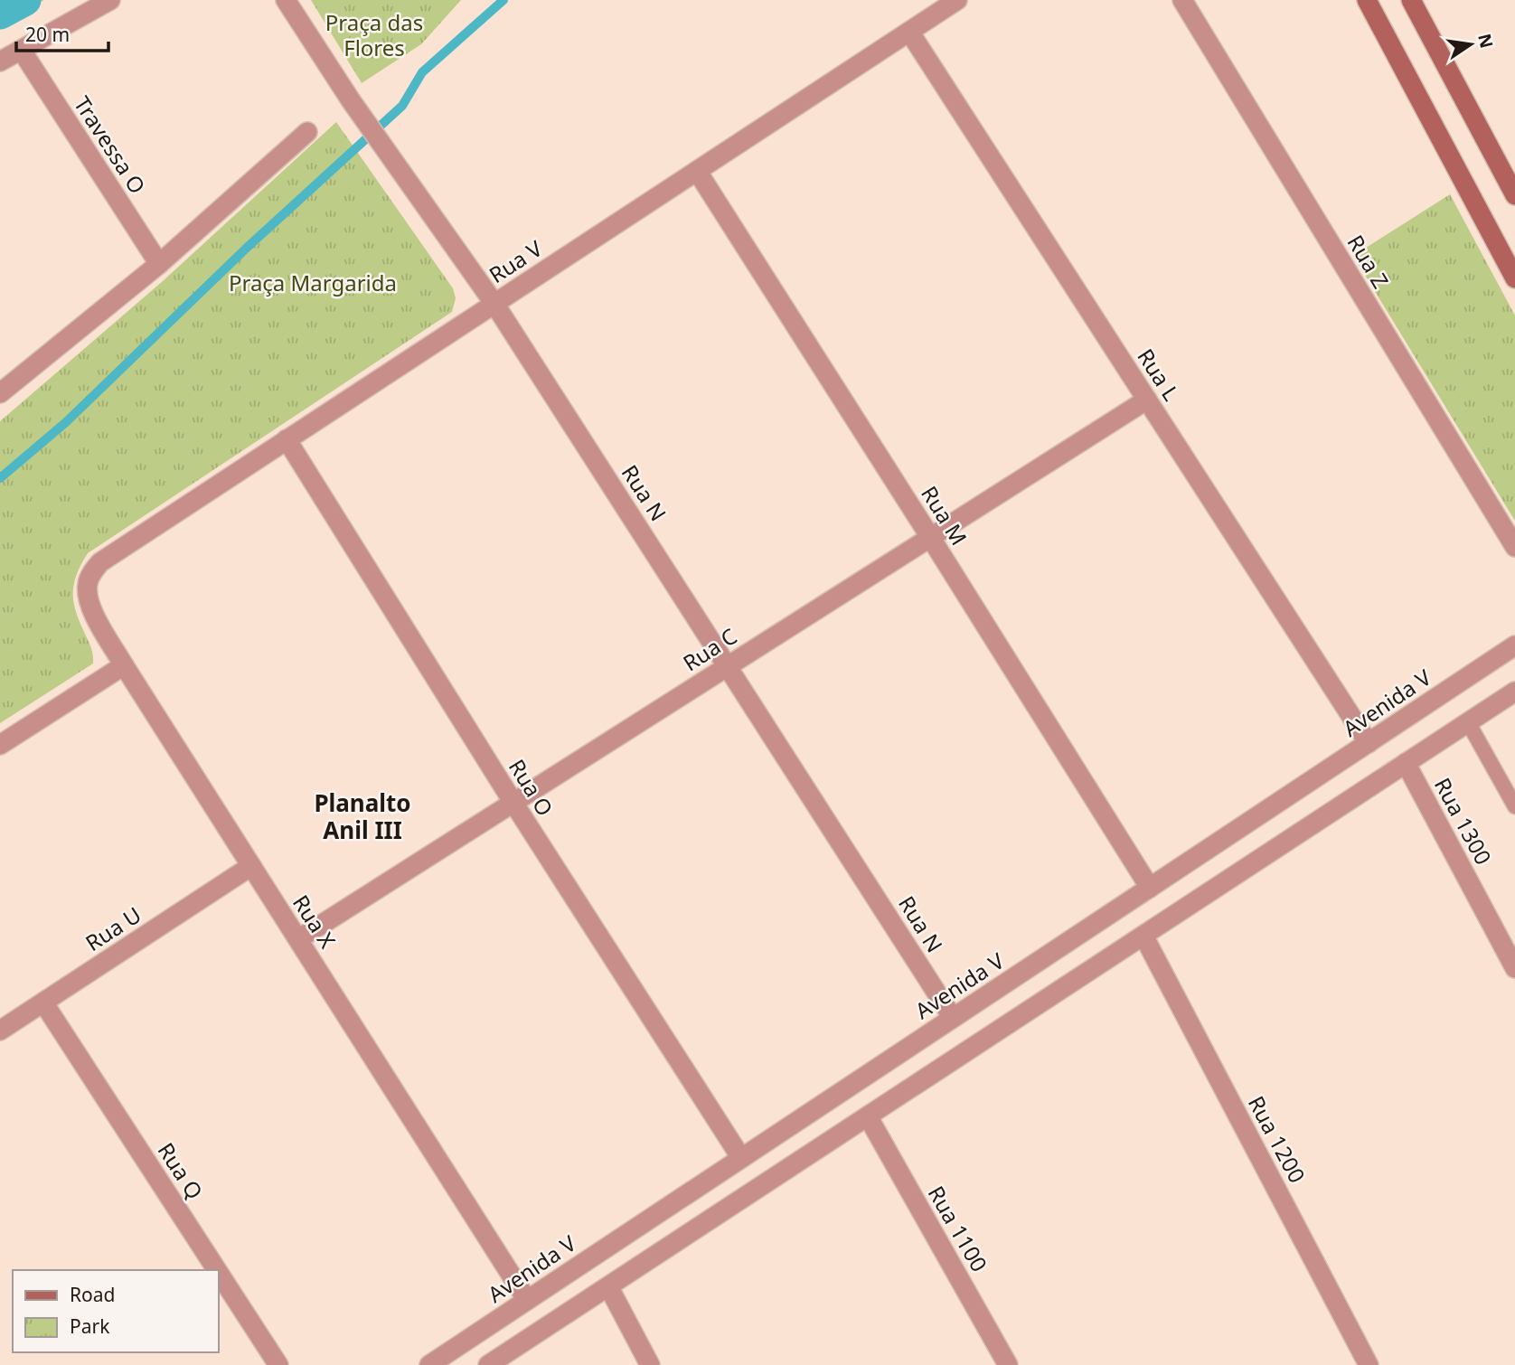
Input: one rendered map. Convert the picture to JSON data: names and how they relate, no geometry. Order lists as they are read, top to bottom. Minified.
{"streets":{"street":["Travessa O","Rua V","Rua Z","Rua L","Rua N","Rua M","Rua C","Avenida V","Rua O","Rua 1300","Rua X","Rua U","Rua 1200","Rua Q","Rua 1100"]},"crossings":[["Rua V","Rua L"],["Rua V","Rua N"],["Rua V","Rua M"],["Rua V","Rua O"],["Rua V","Rua X"],["Rua L","Rua C"],["Rua L","Avenida V"],["Rua N","Rua C"],["Rua N","Avenida V"],["Rua M","Rua C"],["Rua M","Avenida V"],["Rua C","Rua O"],["Rua C","Rua X"],["Avenida V","Rua O"],["Avenida V","Rua X"],["Rua X","Rua U"],["Rua U","Rua Q"]],"districts":["Planalto Anil III"],"parks":["Praça das Flores","Praça Margarida"],"legend":["Road","Park"],"scale_bar":"20 m","north":"right"}
